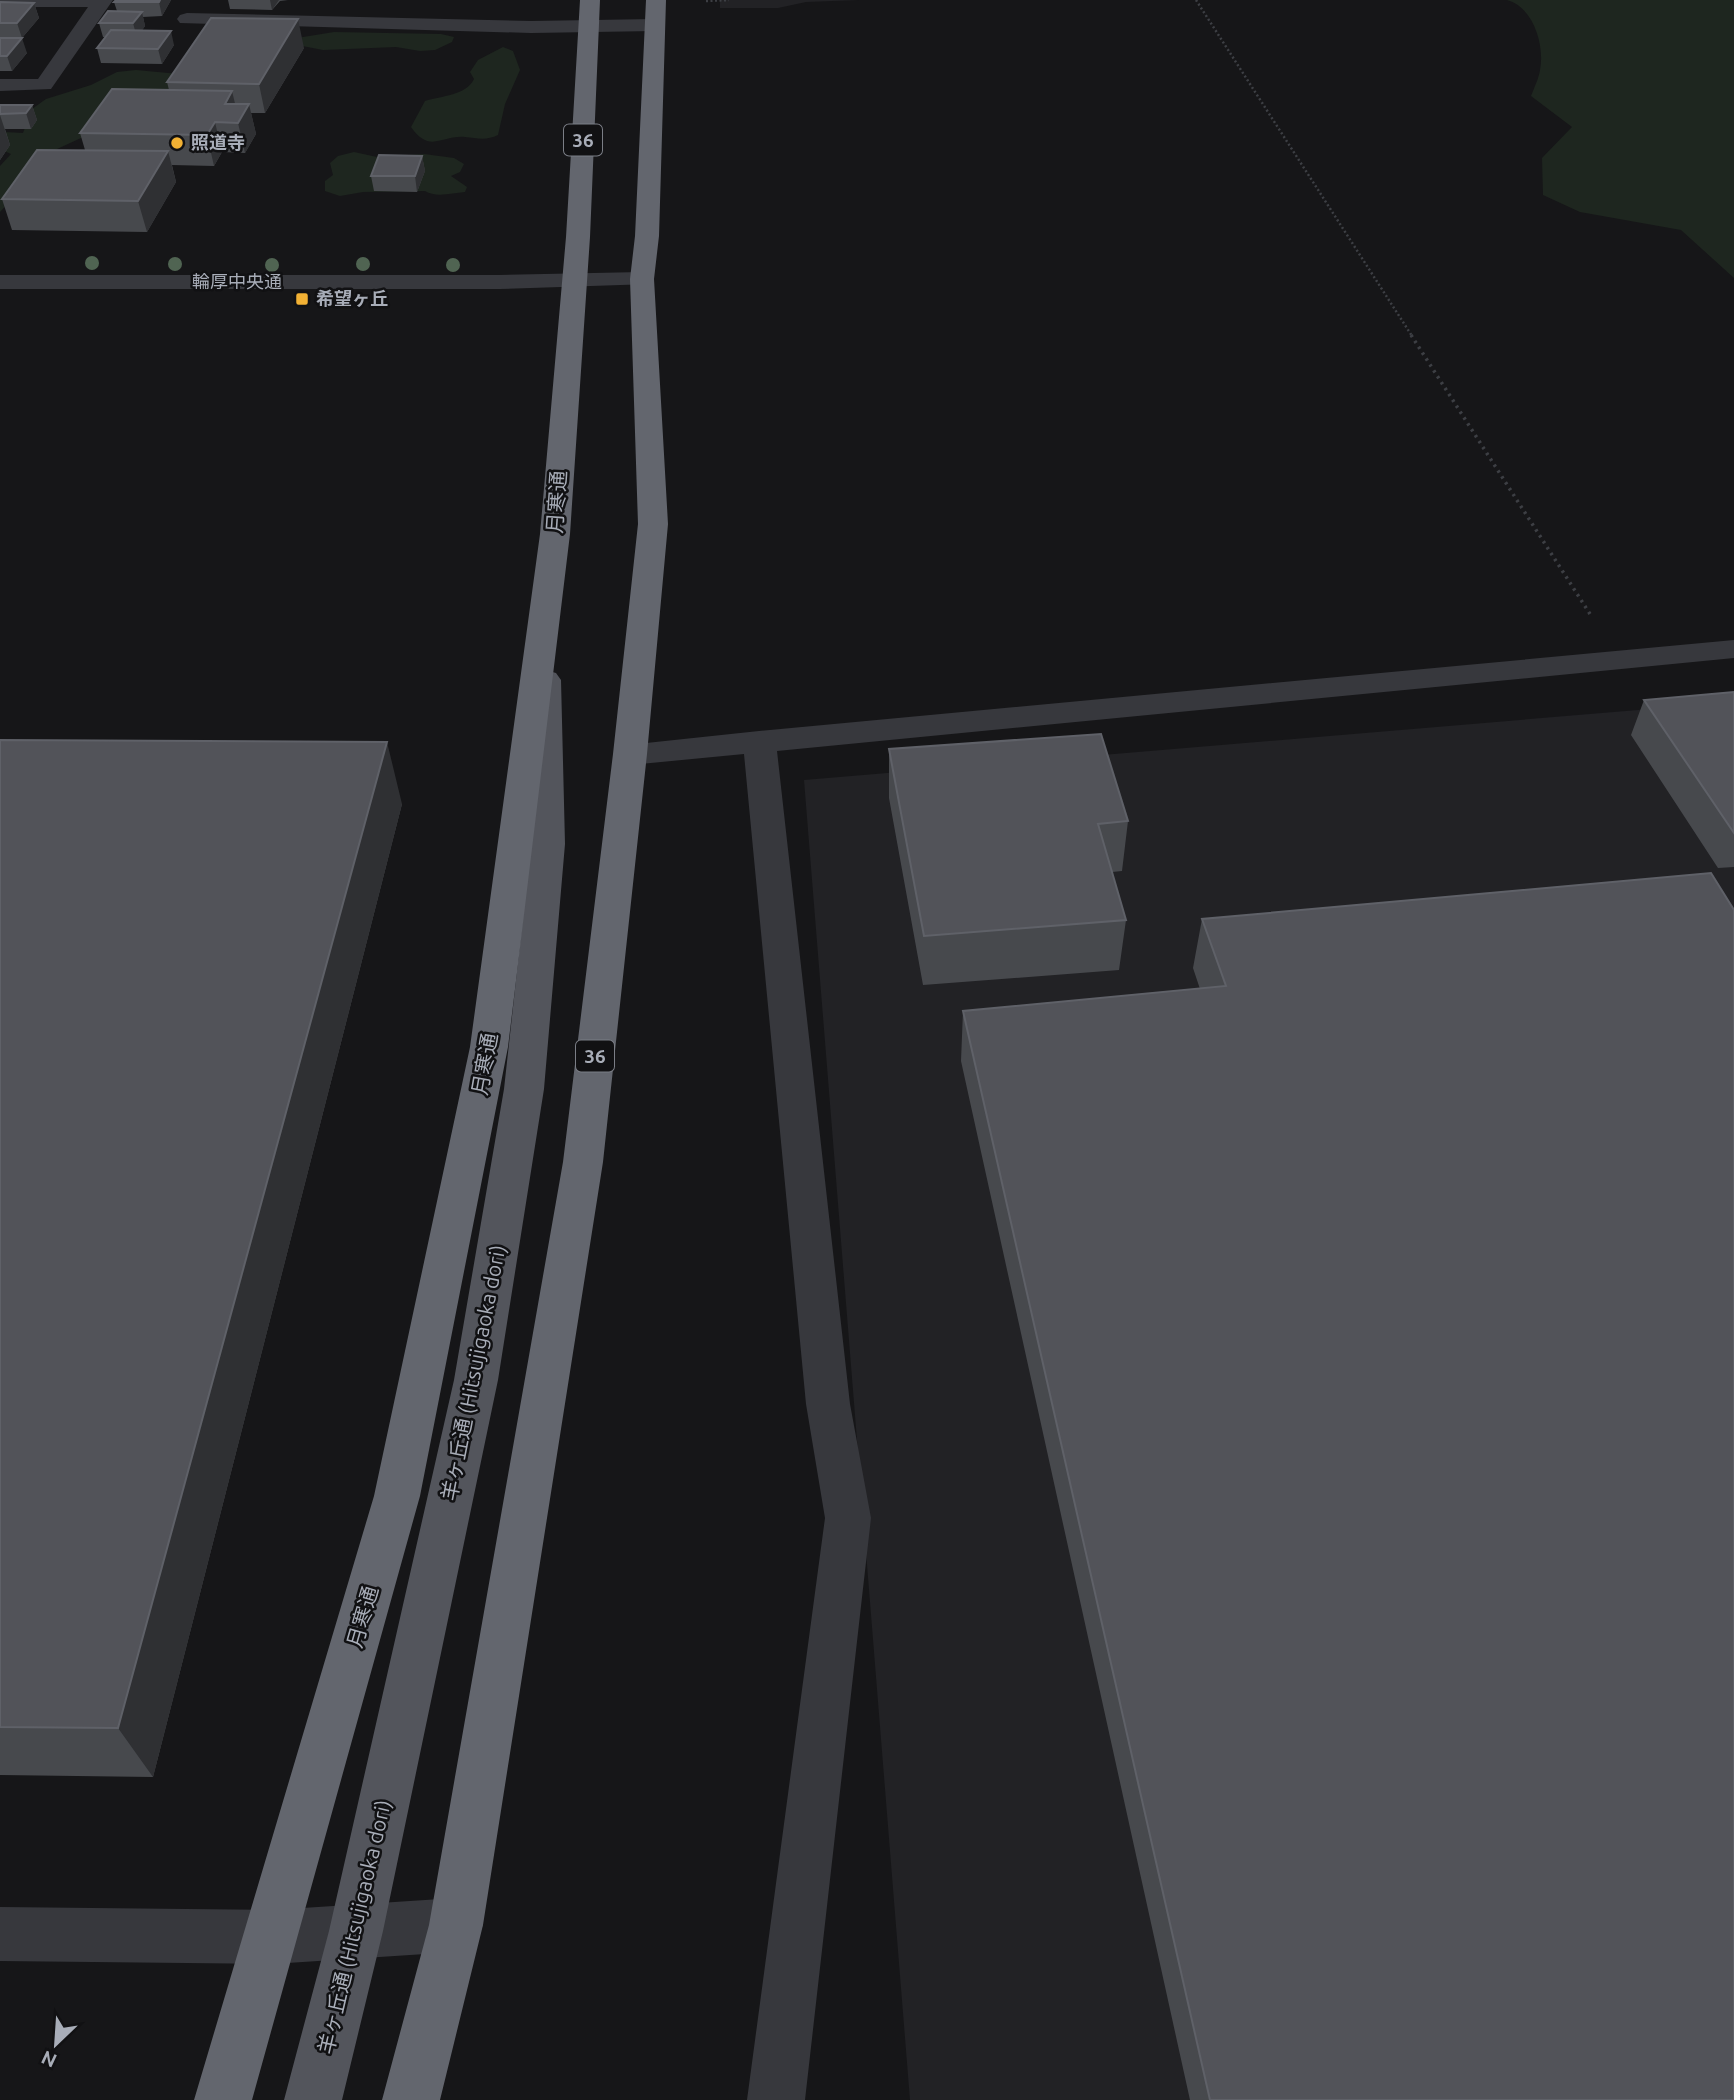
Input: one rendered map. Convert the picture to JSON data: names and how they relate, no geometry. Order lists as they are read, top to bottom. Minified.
{"streets":{"highway":["36","月寒通"],"main road":["羊ヶ丘通 (Hitsujigaoka dori)"],"street":["輪厚中央通"]},"crossings":[["36","輪厚中央通"],["輪厚中央通","月寒通"],["月寒通","羊ヶ丘通 (Hitsujigaoka dori)"]],"places":{"other":["照道寺"],"transit":["希望ヶ丘"]},"north":"bottom left"}
